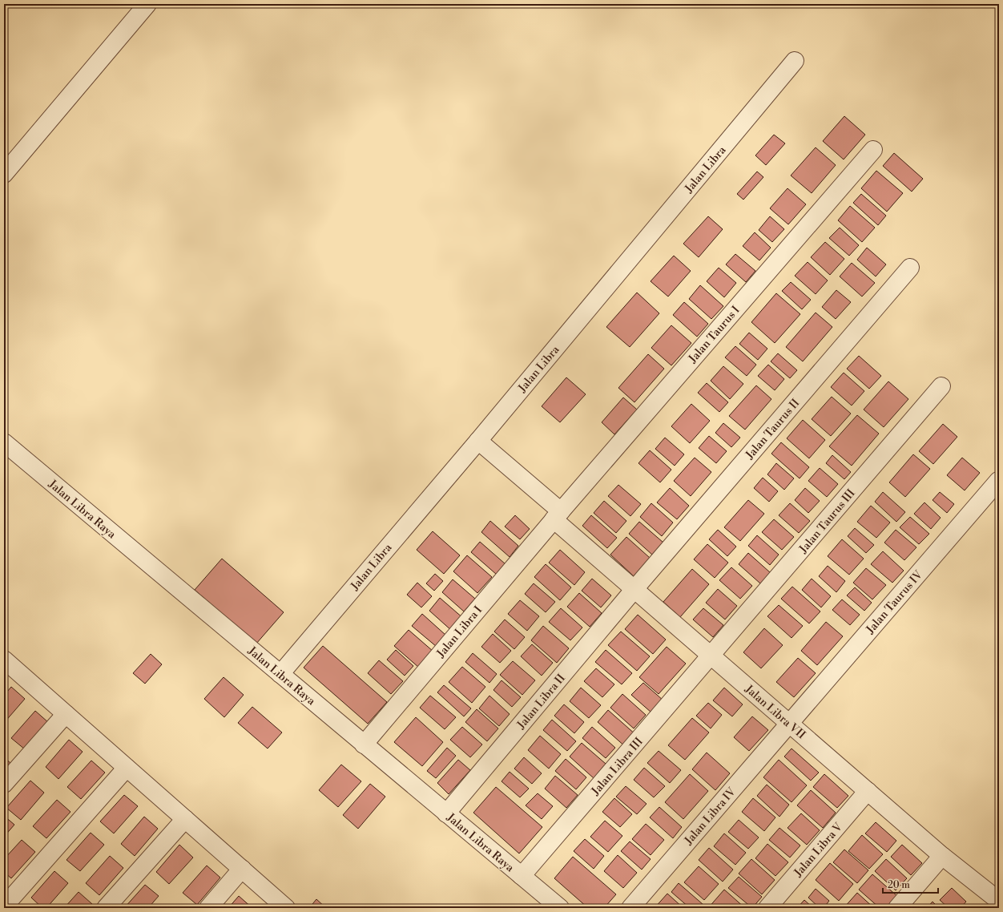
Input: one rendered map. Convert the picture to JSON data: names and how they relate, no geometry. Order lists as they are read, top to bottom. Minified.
{"streets":{"street":["Jalan Libra","Jalan Taurus I","Jalan Taurus II","Jalan Libra Raya","Jalan Taurus III","Jalan Taurus IV","Jalan Libra I","Jalan Libra II","Jalan Libra VII","Jalan Libra III","Jalan Libra IV","Jalan Libra V"]},"crossings":[["Jalan Libra","Jalan Libra Raya"],["Jalan Libra","Jalan Libra VII"],["Jalan Taurus I","Jalan Libra I"],["Jalan Taurus I","Jalan Libra VII"],["Jalan Taurus II","Jalan Libra II"],["Jalan Taurus II","Jalan Libra VII"],["Jalan Libra Raya","Jalan Libra I"],["Jalan Libra Raya","Jalan Libra II"],["Jalan Libra Raya","Jalan Libra III"],["Jalan Taurus III","Jalan Libra VII"],["Jalan Taurus III","Jalan Libra III"],["Jalan Taurus IV","Jalan Libra VII"],["Jalan Taurus IV","Jalan Libra IV"],["Jalan Libra I","Jalan Libra VII"],["Jalan Libra II","Jalan Libra VII"],["Jalan Libra VII","Jalan Libra III"],["Jalan Libra VII","Jalan Libra IV"],["Jalan Libra VII","Jalan Libra V"]],"scale_bar":"20 m"}
